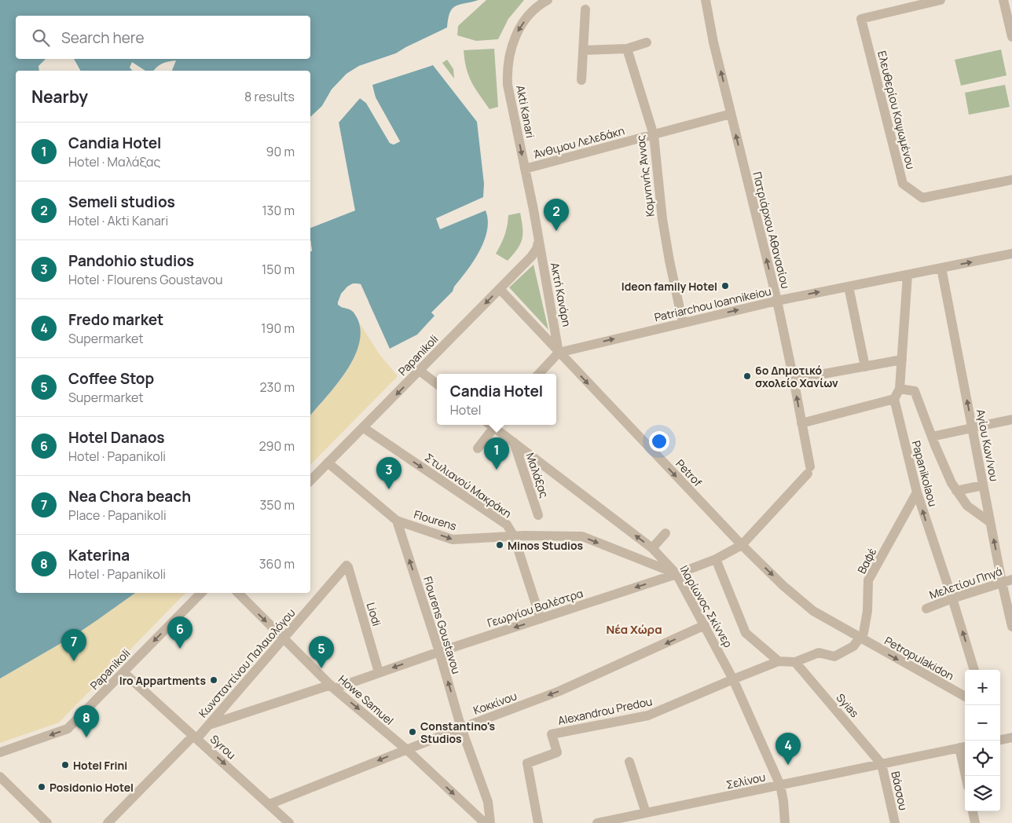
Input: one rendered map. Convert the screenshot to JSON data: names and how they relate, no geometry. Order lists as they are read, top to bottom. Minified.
{"streets":{"street":["Ελευθερίου Καψωμένου","Akti Kanari","Άνθιμου Λελεδάκη","Κομνηνής Άννας","Πατριάρχου Αθανασίου","Ακτή Κανάρη","Patriarchou Ioannikeiou","Papanikoli","Αγίου Κων/νου","Petrof","Papanikolaou","Μαλάξας","Στυλιανού Μακράκη","Flourens","Βαφέ","Μελετίου Πηγά","Ιλαρίωνος Σκίννερ","Γεωργίου Βαλέστρα","Liodi","Flourens Goustavou","Petropulakidon","Κωνσταντίνου Παλαιολόγου","Howe Samuel","Κοκκίνου","Syias","Alexandrou Predou","Syrou","Σελίνου","Βάσσου"]},"crossings":[["Akti Kanari","Άνθιμου Λελεδάκη"],["Akti Kanari","Ακτή Κανάρη"],["Akti Kanari","Papanikoli"],["Άνθιμου Λελεδάκη","Κομνηνής Άννας"],["Άνθιμου Λελεδάκη","Πατριάρχου Αθανασίου"],["Κομνηνής Άννας","Patriarchou Ioannikeiou"],["Πατριάρχου Αθανασίου","Patriarchou Ioannikeiou"],["Πατριάρχου Αθανασίου","Γεωργίου Βαλέστρα"],["Ακτή Κανάρη","Patriarchou Ioannikeiou"],["Ακτή Κανάρη","Papanikoli"],["Ακτή Κανάρη","Petrof"],["Patriarchou Ioannikeiou","Αγίου Κων/νου"],["Patriarchou Ioannikeiou","Petrof"],["Papanikoli","Petrof"],["Papanikoli","Στυλιανού Μακράκη"],["Papanikoli","Syrou"],["Αγίου Κων/νου","Μελετίου Πηγά"],["Petrof","Βαφέ"],["Petrof","Γεωργίου Βαλέστρα"],["Petrof","Petropulakidon"],["Petrof","Alexandrou Predou"],["Papanikolaou","Βαφέ"],["Papanikolaou","Μελετίου Πηγά"],["Μαλάξας","Ιλαρίωνος Σκίννερ"],["Στυλιανού Μακράκη","Flourens"],["Flourens","Flourens Goustavou"],["Βαφέ","Petropulakidon"],["Βαφέ","Alexandrou Predou"],["Ιλαρίωνος Σκίννερ","Γεωργίου Βαλέστρα"],["Ιλαρίωνος Σκίννερ","Κοκκίνου"],["Ιλαρίωνος Σκίννερ","Alexandrou Predou"],["Ιλαρίωνος Σκίννερ","Σελίνου"],["Γεωργίου Βαλέστρα","Liodi"],["Γεωργίου Βαλέστρα","Flourens Goustavou"],["Γεωργίου Βαλέστρα","Κωνσταντίνου Παλαιολόγου"],["Γεωργίου Βαλέστρα","Howe Samuel"],["Liodi","Κωνσταντίνου Παλαιολόγου"],["Flourens Goustavou","Κοκκίνου"],["Petropulakidon","Alexandrou Predou"],["Κωνσταντίνου Παλαιολόγου","Howe Samuel"],["Κωνσταντίνου Παλαιολόγου","Syrou"],["Howe Samuel","Κοκκίνου"],["Κοκκίνου","Syrou"],["Syias","Alexandrou Predou"],["Syias","Σελίνου"],["Syias","Βάσσου"],["Σελίνου","Βάσσου"]],"one_way":["Akti Kanari","Πατριάρχου Αθανασίου","Patriarchou Ioannikeiou","Papanikoli","Petrof","Papanikolaou","Flourens","Γεωργίου Βαλέστρα","Flourens Goustavou","Petropulakidon","Howe Samuel","Κοκκίνου","Syrou"],"districts":["Νέα Χώρα"],"places":["Ideon family Hotel","6ο Δημοτικό σχολείο Χανίων","Minos Studios","Iro Appartments","Constantino's Studios","Hotel Frini","Posidonio Hotel"],"page":{"search":"Search here","heading":["Nearby","8 results"],"list":[{"mark":"1","name":"Candia Hotel","note":"Hotel · Μαλάξας","value":"90 m"},{"mark":"2","name":"Semeli studios","note":"Hotel · Akti Kanari","value":"130 m"},{"mark":"3","name":"Pandohio studios","note":"Hotel · Flourens Goustavou","value":"150 m"},{"mark":"4","name":"Fredo market","note":"Supermarket","value":"190 m"},{"mark":"5","name":"Coffee Stop","note":"Supermarket","value":"230 m"},{"mark":"6","name":"Hotel Danaos","note":"Hotel · Papanikoli","value":"290 m"},{"mark":"7","name":"Nea Chora beach","note":"Place · Papanikoli","value":"350 m"},{"mark":"8","name":"Katerina","note":"Hotel · Papanikoli","value":"360 m"}],"pins":["2","1","3","6","7","5","8","4"],"popup":["Candia Hotel","Hotel"],"map_buttons":["+","−"]}}
